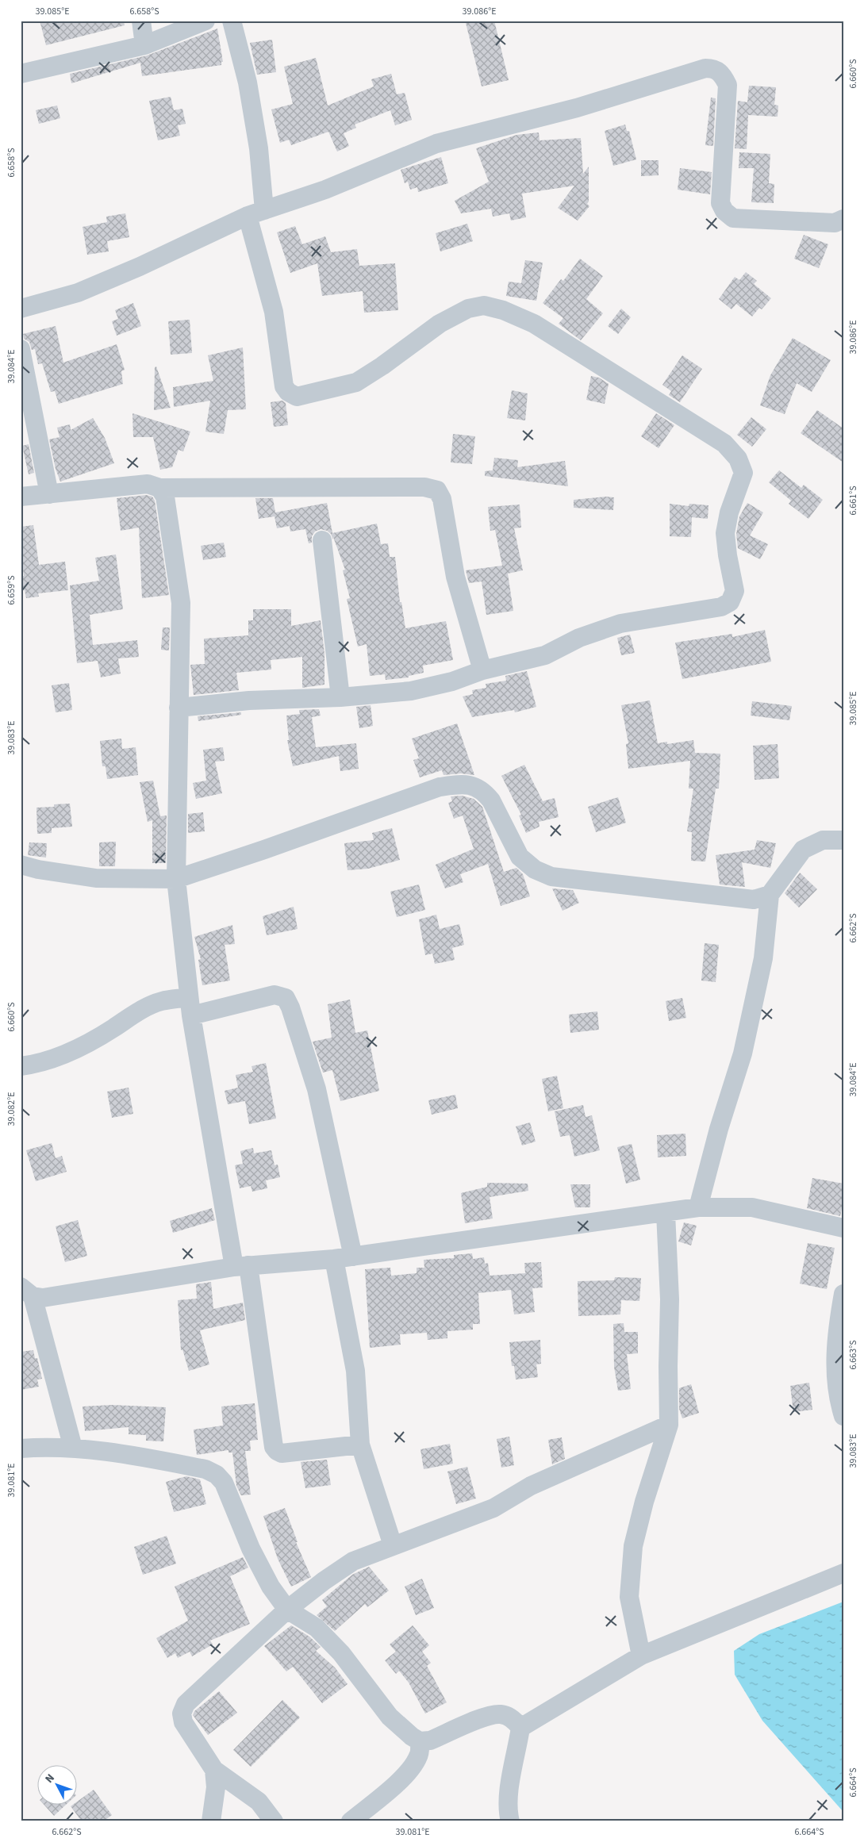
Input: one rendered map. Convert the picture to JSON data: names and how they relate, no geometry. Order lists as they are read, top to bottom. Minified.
{"north":"top left","coordinates":["39.085°E","6.658°S","39.086°E","6.660°S","39.084°E","6.661°S","6.659°S","39.083°E","6.662°S","39.082°E","6.663°S","39.081°E","6.664°S"]}
